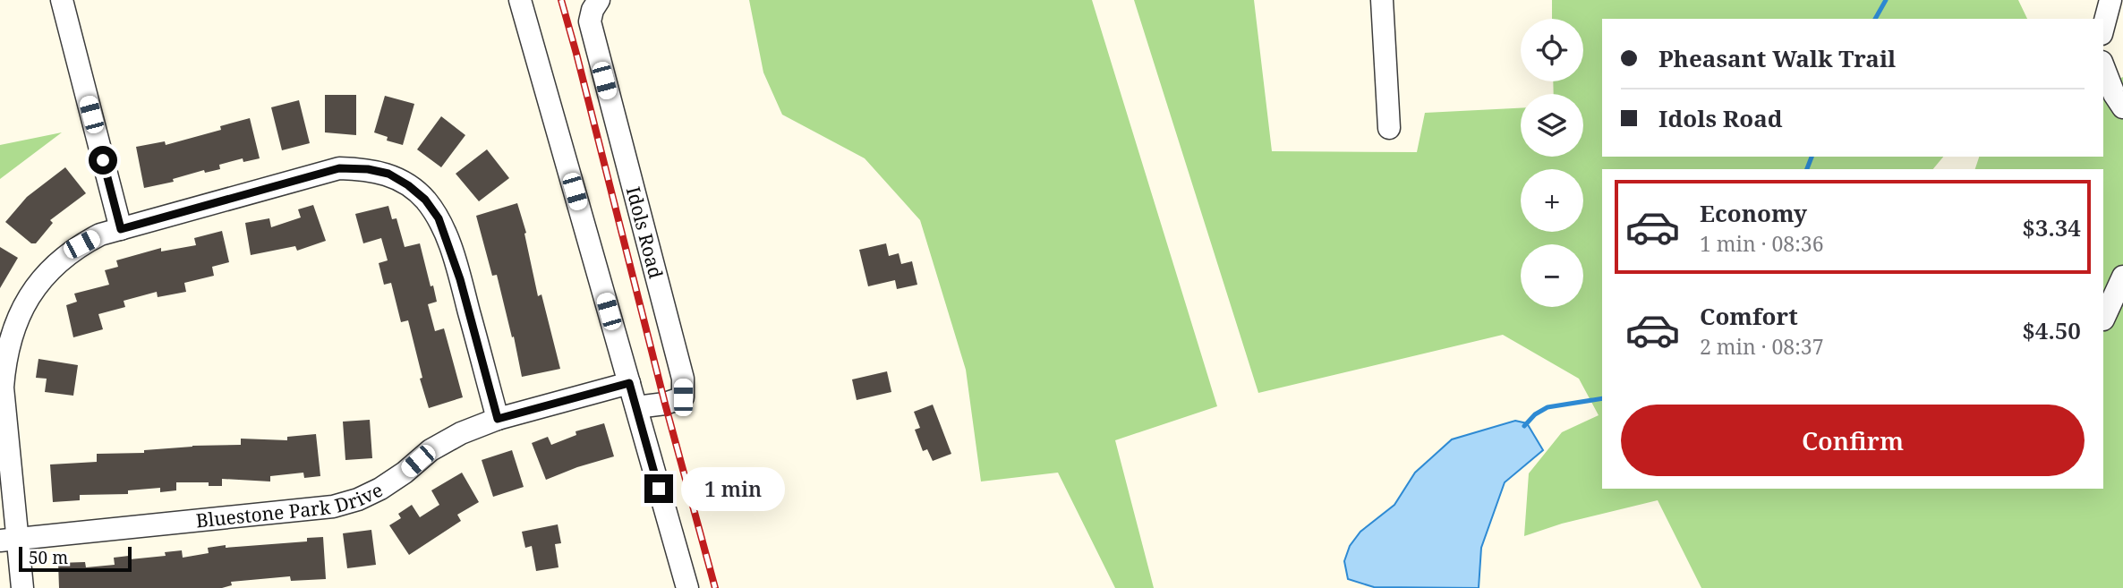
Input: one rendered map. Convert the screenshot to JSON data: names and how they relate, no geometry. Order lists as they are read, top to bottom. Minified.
{"streets":{"street":["Idols Road","Bluestone Park Drive"]},"scale_bar":"50 m","page":{"map_buttons":["+","−"],"banner":["Pheasant Walk Trail","Idols Road"],"list":[{"name":"Economy","note":"1 min · 08:36","value":"$3.34"},{"name":"Comfort","note":"2 min · 08:37","value":"$4.50"}],"buttons":"Confirm","bubble":"1 min","scale":"50 m"}}
